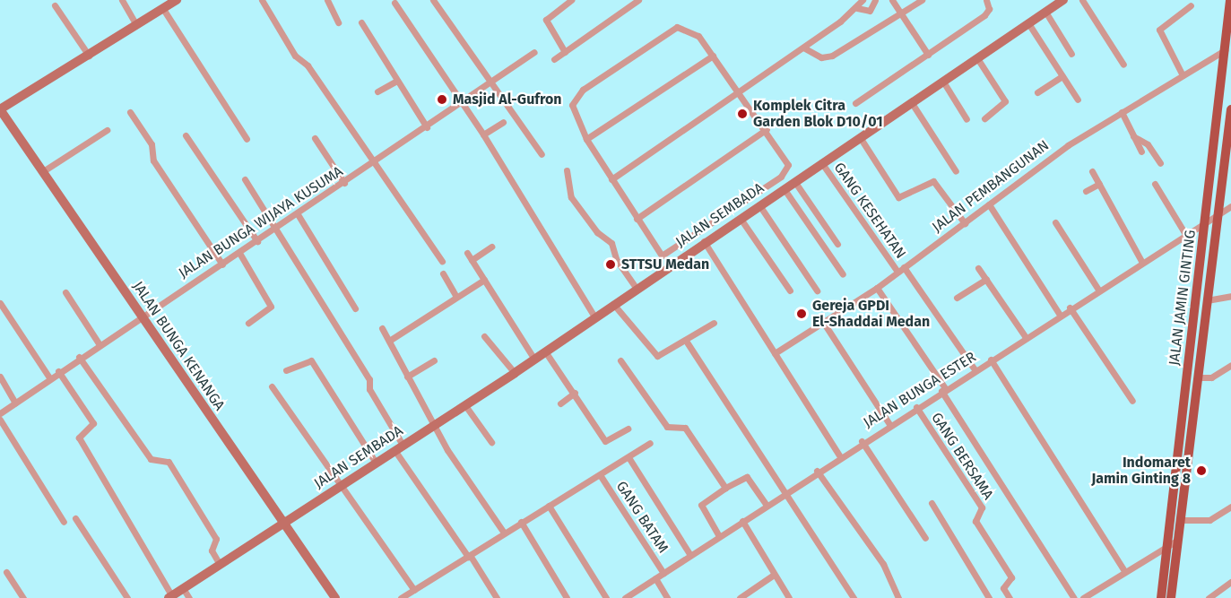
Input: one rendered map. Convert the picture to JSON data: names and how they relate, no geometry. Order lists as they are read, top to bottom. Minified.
{"streets":{"main road":["JALAN JAMIN GINTING"],"street":["JALAN PEMBANGUNAN","GANG KESEHATAN","JALAN SEMBADA","JALAN BUNGA WIJAYA KUSUMA","JALAN BUNGA KENANGA","JALAN BUNGA ESTER","GANG BERSAMA","GANG BATAM"]},"crossings":[["JALAN PEMBANGUNAN","GANG KESEHATAN"],["JALAN PEMBANGUNAN","JALAN JAMIN GINTING"],["GANG KESEHATAN","JALAN SEMBADA"],["GANG KESEHATAN","JALAN BUNGA ESTER"],["JALAN SEMBADA","JALAN BUNGA KENANGA"],["JALAN BUNGA WIJAYA KUSUMA","JALAN BUNGA KENANGA"],["JALAN JAMIN GINTING","JALAN BUNGA ESTER"],["JALAN BUNGA ESTER","GANG BERSAMA"],["JALAN BUNGA ESTER","GANG BATAM"]],"places":["Masjid Al-Gufron","Komplek Citra Garden Blok D10/01","STTSU Medan","Gereja GPDI El-Shaddai Medan","Indomaret Jamin Ginting 8"]}
